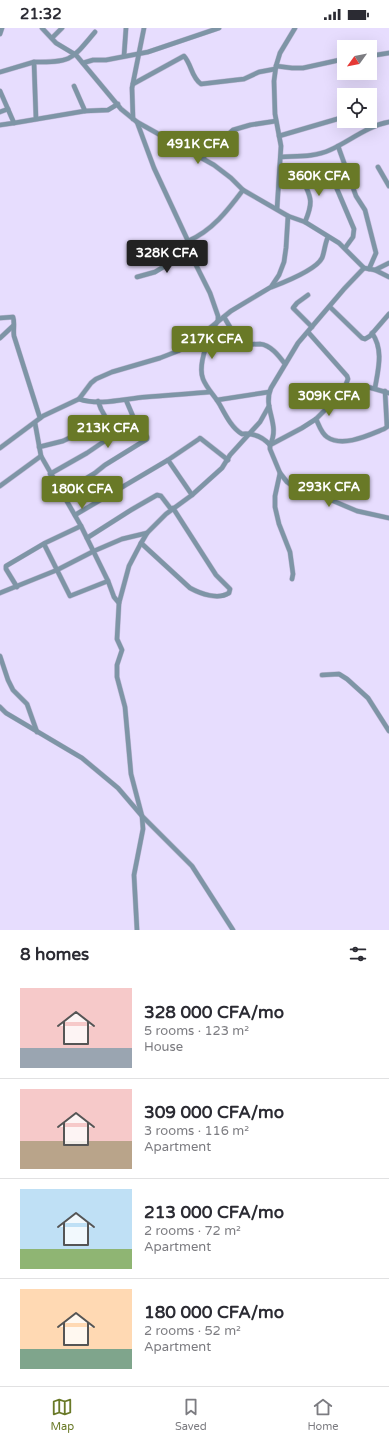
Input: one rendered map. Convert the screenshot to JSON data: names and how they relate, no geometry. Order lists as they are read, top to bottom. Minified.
{"north":"bottom left","page":{"status":"21:32","price":["491K CFA","360K CFA","328K CFA","217K CFA","309K CFA","213K CFA","293K CFA","180K CFA"],"heading":"8 homes","list":[{"name":"328 000 CFA/mo","note":"5 rooms · 123 m² · House"},{"name":"309 000 CFA/mo","note":"3 rooms · 116 m² · Apartment"},{"name":"213 000 CFA/mo","note":"2 rooms · 72 m² · Apartment"},{"name":"180 000 CFA/mo","note":"2 rooms · 52 m² · Apartment"}],"tabs":["Map","Saved","Home"]}}
